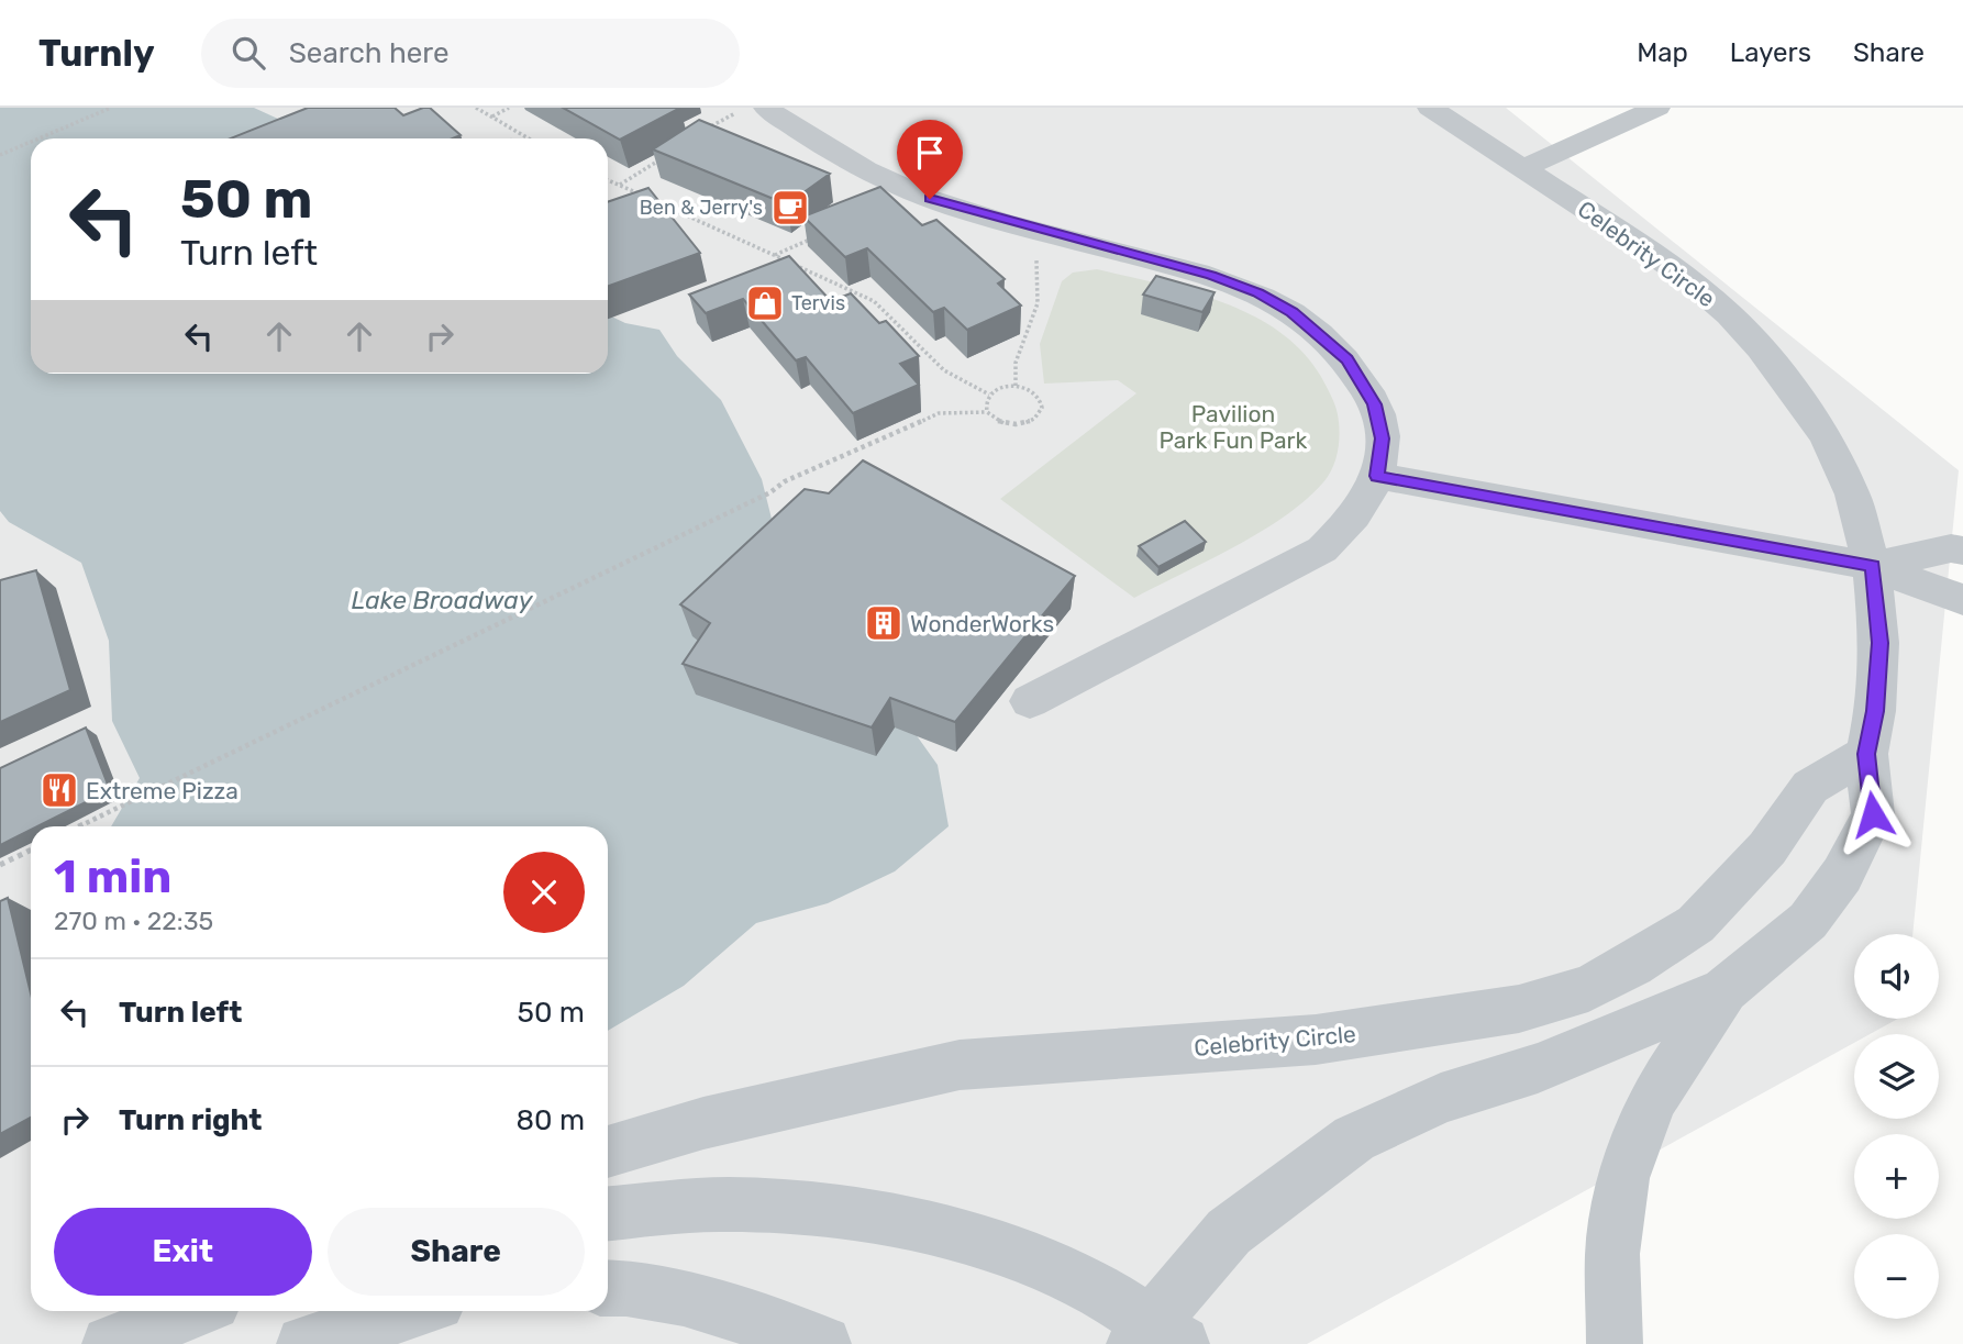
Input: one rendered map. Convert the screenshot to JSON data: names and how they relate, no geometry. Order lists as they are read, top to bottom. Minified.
{"streets":{"street":["Celebrity Circle"]},"water":["Lake Broadway"],"parks":["Pavilion Park Fun Park"],"places":{"cafe":["Ben & Jerry's"],"shop":["Tervis"],"building":["WonderWorks"],"restaurant":["Extreme Pizza"]},"page":{"header":"Turnly","search":"Search here","nav":["Map","Layers","Share"],"turn":["50 m","Turn left"],"heading":["1 min","270 m · 22:35"],"map_buttons":["+","−"],"list":[{"name":"Turn left","value":"50 m"},{"name":"Turn right","value":"80 m"}],"buttons":["Exit","Share"]}}
